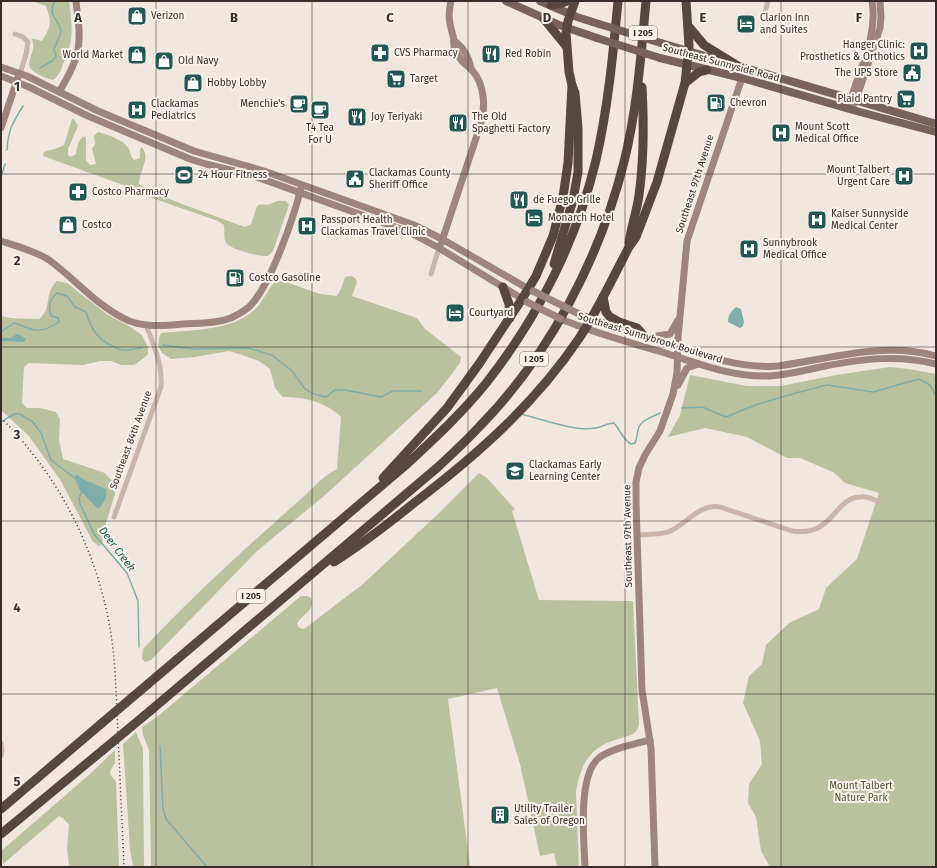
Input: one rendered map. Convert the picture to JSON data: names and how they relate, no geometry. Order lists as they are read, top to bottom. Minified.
{"streets":{"highway":["I 205"],"main road":["Southeast Sunnyside Road","Southeast 97th Avenue","Southeast Sunnybrook Boulevard"],"street":["Southeast 84th Avenue"]},"crossings":[["Southeast Sunnyside Road","Southeast 97th Avenue"],["Southeast 97th Avenue","Southeast Sunnybrook Boulevard"]],"water":["Deer Creek"],"parks":["Mount Talbert Nature Park"],"places":{"shop":["Verizon","World Market","Old Navy","Hobby Lobby","Costco"],"hotel":["Clarion Inn and Suites","Monarch Hotel","Courtyard"],"hospital":["Hanger Clinic: Prosthetics & Orthotics","Clackamas Pediatrics","Mount Scott Medical Office","Mount Talbert Urgent Care","Kaiser Sunnyside Medical Center","Passport Health Clackamas Travel Clinic","Sunnybrook Medical Office"],"pharmacy":["CVS Pharmacy","Costco Pharmacy"],"restaurant":["Red Robin","Joy Teriyaki","The Old Spaghetti Factory","de Fuego Grille"],"public building":["The UPS Store","Clackamas County Sheriff Office"],"supermarket":["Target","Plaid Pantry"],"fuel station":["Chevron","Costco Gasoline"],"cafe":["Menchie's","T4 Tea For U"],"sports":["24 Hour Fitness"],"school or university":["Clackamas Early Learning Center"],"building":["Utility Trailer Sales of Oregon"]},"grid":{"columns":["A","B","C","D","E","F"],"rows":["1","2","3","4","5"]}}
